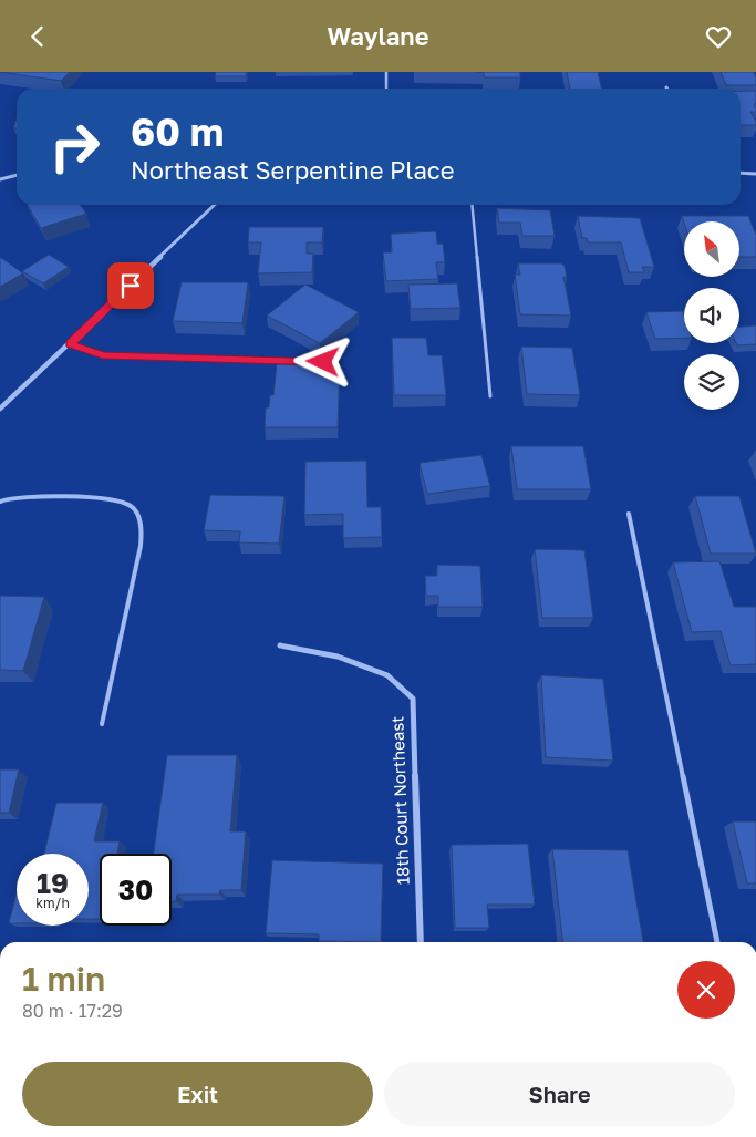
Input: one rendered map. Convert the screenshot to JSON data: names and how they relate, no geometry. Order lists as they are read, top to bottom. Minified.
{"streets":{"street":["18th Court Northeast"]},"north":"top left","page":{"header":"Waylane","turn":["60 m","Northeast Serpentine Place"],"speed":"19 km/h","limit":"30","heading":["1 min","80 m · 17:29"],"buttons":["Exit","Share"]}}
